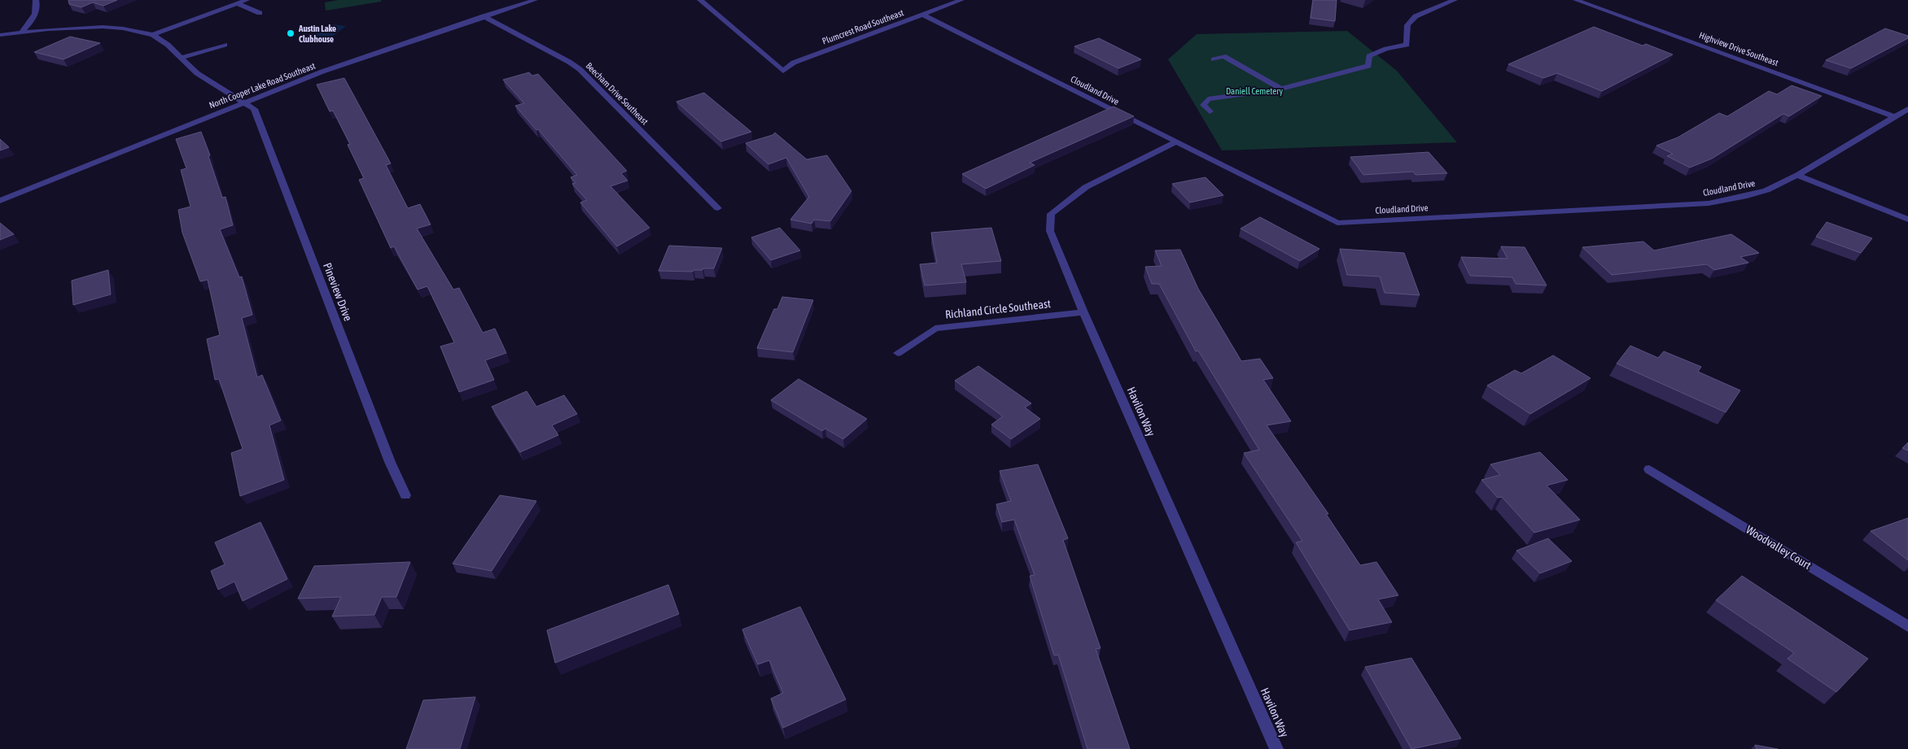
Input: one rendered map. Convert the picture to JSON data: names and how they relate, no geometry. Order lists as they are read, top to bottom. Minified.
{"streets":{"street":["Plumcrest Road Southeast","Highview Drive Southeast","North Cooper Lake Road Southeast","Cloudland Drive","Beecham Drive Southeast","Pineview Drive","Richland Circle Southeast","Havilon Way","Woodvalley Court"]},"crossings":[["Plumcrest Road Southeast","Cloudland Drive"],["Highview Drive Southeast","Cloudland Drive"],["North Cooper Lake Road Southeast","Beecham Drive Southeast"],["North Cooper Lake Road Southeast","Pineview Drive"],["Cloudland Drive","Havilon Way"],["Richland Circle Southeast","Havilon Way"]],"parks":["Daniell Cemetery"],"places":["Austin Lake Clubhouse"]}
